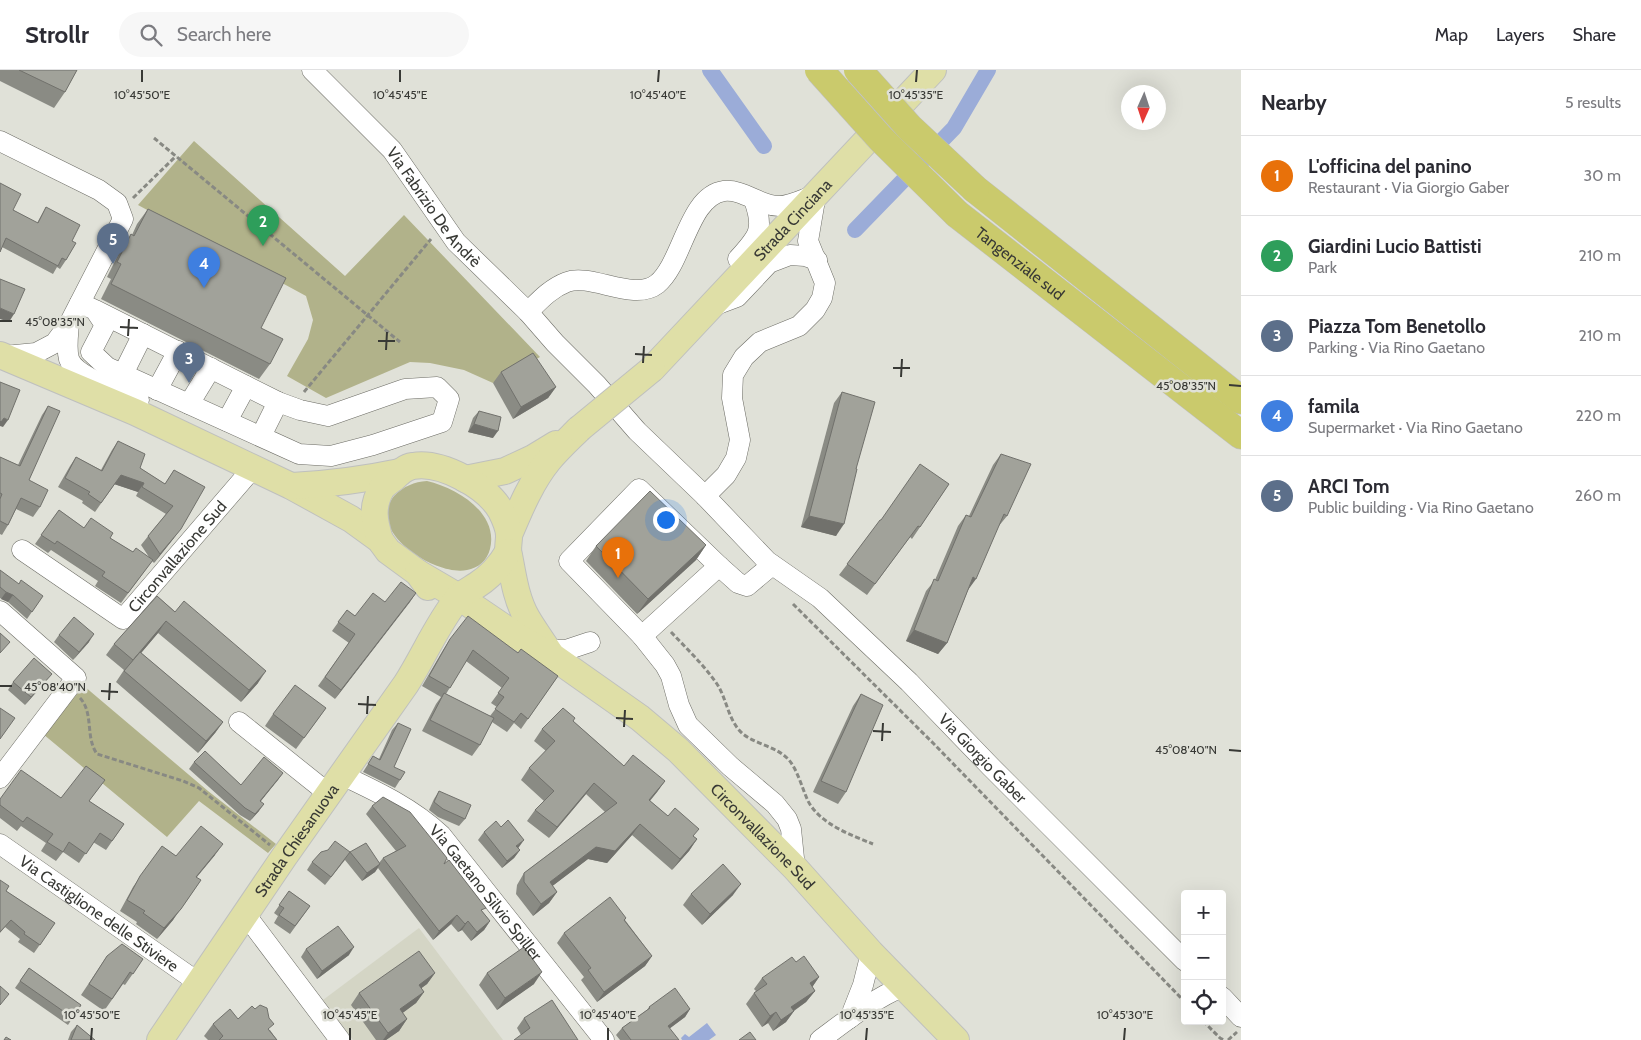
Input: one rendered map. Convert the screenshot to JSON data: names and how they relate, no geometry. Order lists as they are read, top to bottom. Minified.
{"streets":{"highway":["Tangenziale sud"],"main road":["Strada Cinciana","Circonvallazione Sud","Strada Chiesanuova"],"street":["Via Fabrizio De Andrè","Via Giorgio Gaber","Via Gaetano Silvio Spiller","Via Castiglione delle Stiviere"]},"crossings":[["Via Fabrizio De Andrè","Via Giorgio Gaber"],["Circonvallazione Sud","Strada Chiesanuova"],["Strada Chiesanuova","Via Gaetano Silvio Spiller"],["Strada Chiesanuova","Via Castiglione delle Stiviere"]],"north":"bottom","page":{"header":"Strollr","search":"Search here","nav":["Map","Layers","Share"],"heading":["Nearby","5 results"],"list":[{"mark":"1","name":"L'officina del panino","note":"Restaurant · Via Giorgio Gaber","value":"30 m"},{"mark":"2","name":"Giardini Lucio Battisti","note":"Park","value":"210 m"},{"mark":"3","name":"Piazza Tom Benetollo","note":"Parking · Via Rino Gaetano","value":"210 m"},{"mark":"4","name":"famila","note":"Supermarket · Via Rino Gaetano","value":"220 m"},{"mark":"5","name":"ARCI Tom","note":"Public building · Via Rino Gaetano","value":"260 m"}],"pins":["2","5","4","3","1"],"map_buttons":["+","−"]},"coordinates":["10°45'50\"E","10°45'45\"E","10°45'40\"E","10°45'35\"E","45°08'35\"N","45°08'40\"N","10°45'30\"E"]}
